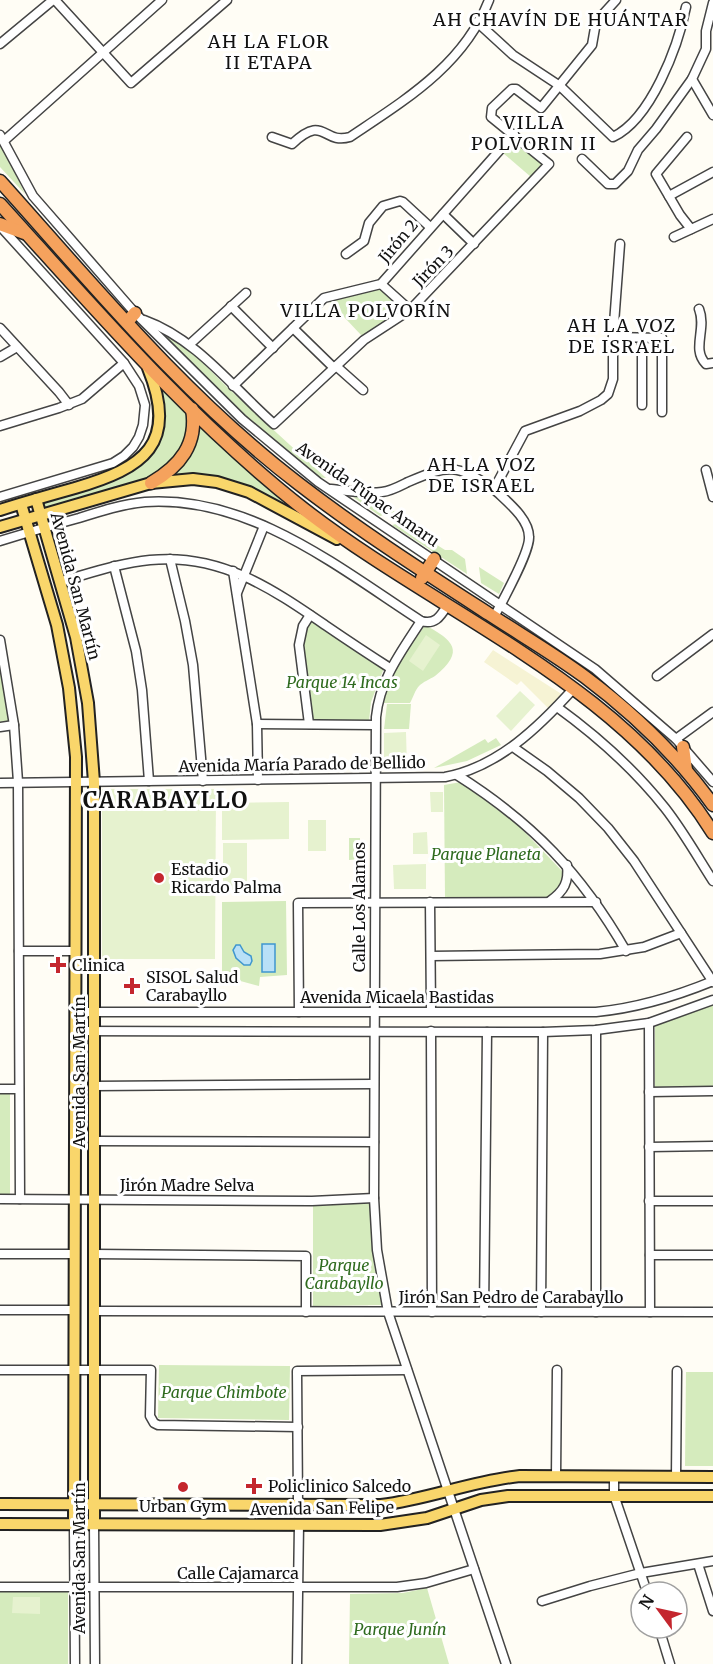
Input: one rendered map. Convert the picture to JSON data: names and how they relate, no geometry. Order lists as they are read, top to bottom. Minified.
{"streets":{"highway":["Avenida Túpac Amaru"],"main road":["Avenida San Martín","Avenida San Felipe"],"street":["Jirón 2","Jirón 3","Avenida María Parado de Bellido","Calle Los Alamos","Avenida Micaela Bastidas","Jirón Madre Selva","Jirón San Pedro de Carabayllo","Calle Cajamarca"]},"crossings":[["Jirón 2","Jirón 3"],["Avenida San Martín","Avenida María Parado de Bellido"],["Avenida San Martín","Avenida Micaela Bastidas"],["Avenida San Martín","Jirón Madre Selva"],["Avenida San Martín","Jirón San Pedro de Carabayllo"],["Avenida San Martín","Avenida San Felipe"],["Avenida San Martín","Calle Cajamarca"],["Avenida María Parado de Bellido","Calle Los Alamos"],["Calle Los Alamos","Avenida Micaela Bastidas"],["Calle Los Alamos","Jirón Madre Selva"],["Calle Los Alamos","Jirón San Pedro de Carabayllo"],["Calle Los Alamos","Avenida San Felipe"],["Calle Los Alamos","Calle Cajamarca"]],"districts":["AH CHAVÍN DE HUÁNTAR","AH LA FLOR II ETAPA","VILLA POLVORIN II","VILLA POLVORÍN","AH LA VOZ DE ISRAEL","AH LA VOZ DE ISRAEL","CARABAYLLO"],"parks":["Parque 14 Incas","Parque Planeta","Parque Carabayllo","Parque Chimbote","Parque Junín"],"places":{"other":["Estadio Ricardo Palma","Urban Gym"],"health":["Clinica","SISOL Salud Carabayllo","Policlinico Salcedo"]},"north":"top left"}
